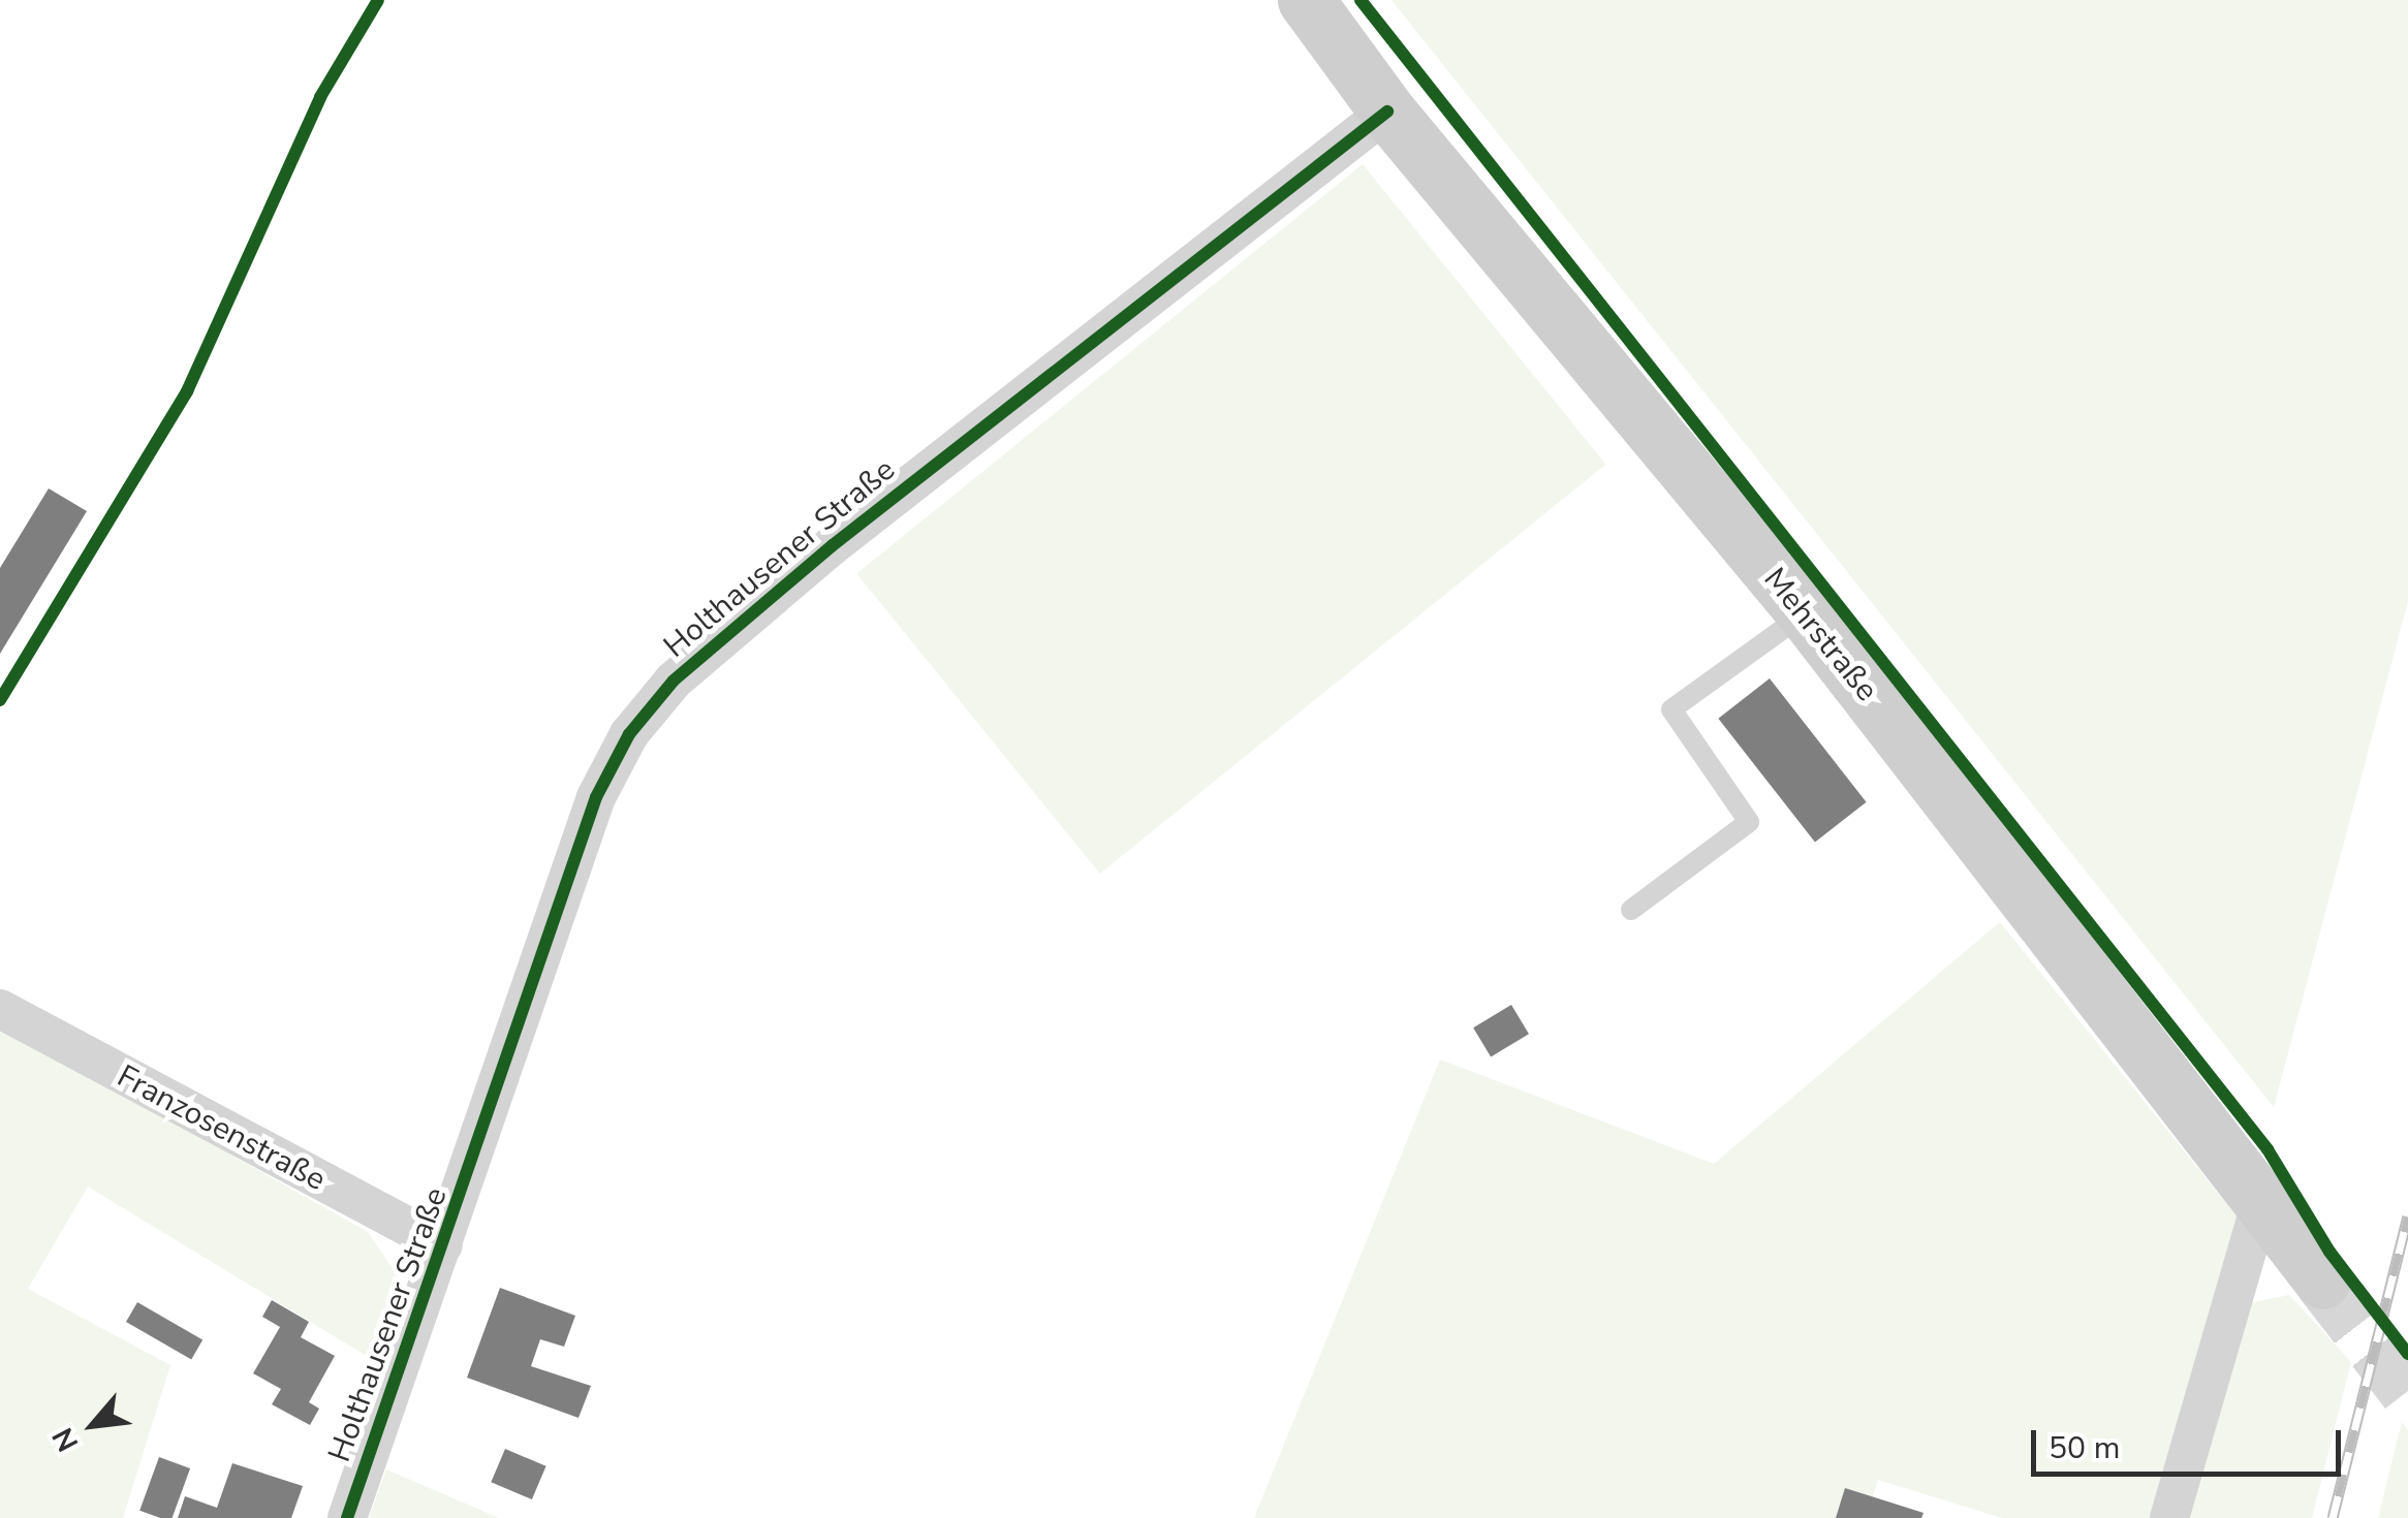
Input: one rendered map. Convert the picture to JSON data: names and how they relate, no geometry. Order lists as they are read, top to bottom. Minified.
{"streets":{"street":["Holthausener Straße","Mehrstraße","Franzosenstraße"]},"crossings":[["Holthausener Straße","Mehrstraße"],["Holthausener Straße","Franzosenstraße"]],"scale_bar":"50 m","north":"bottom left"}
